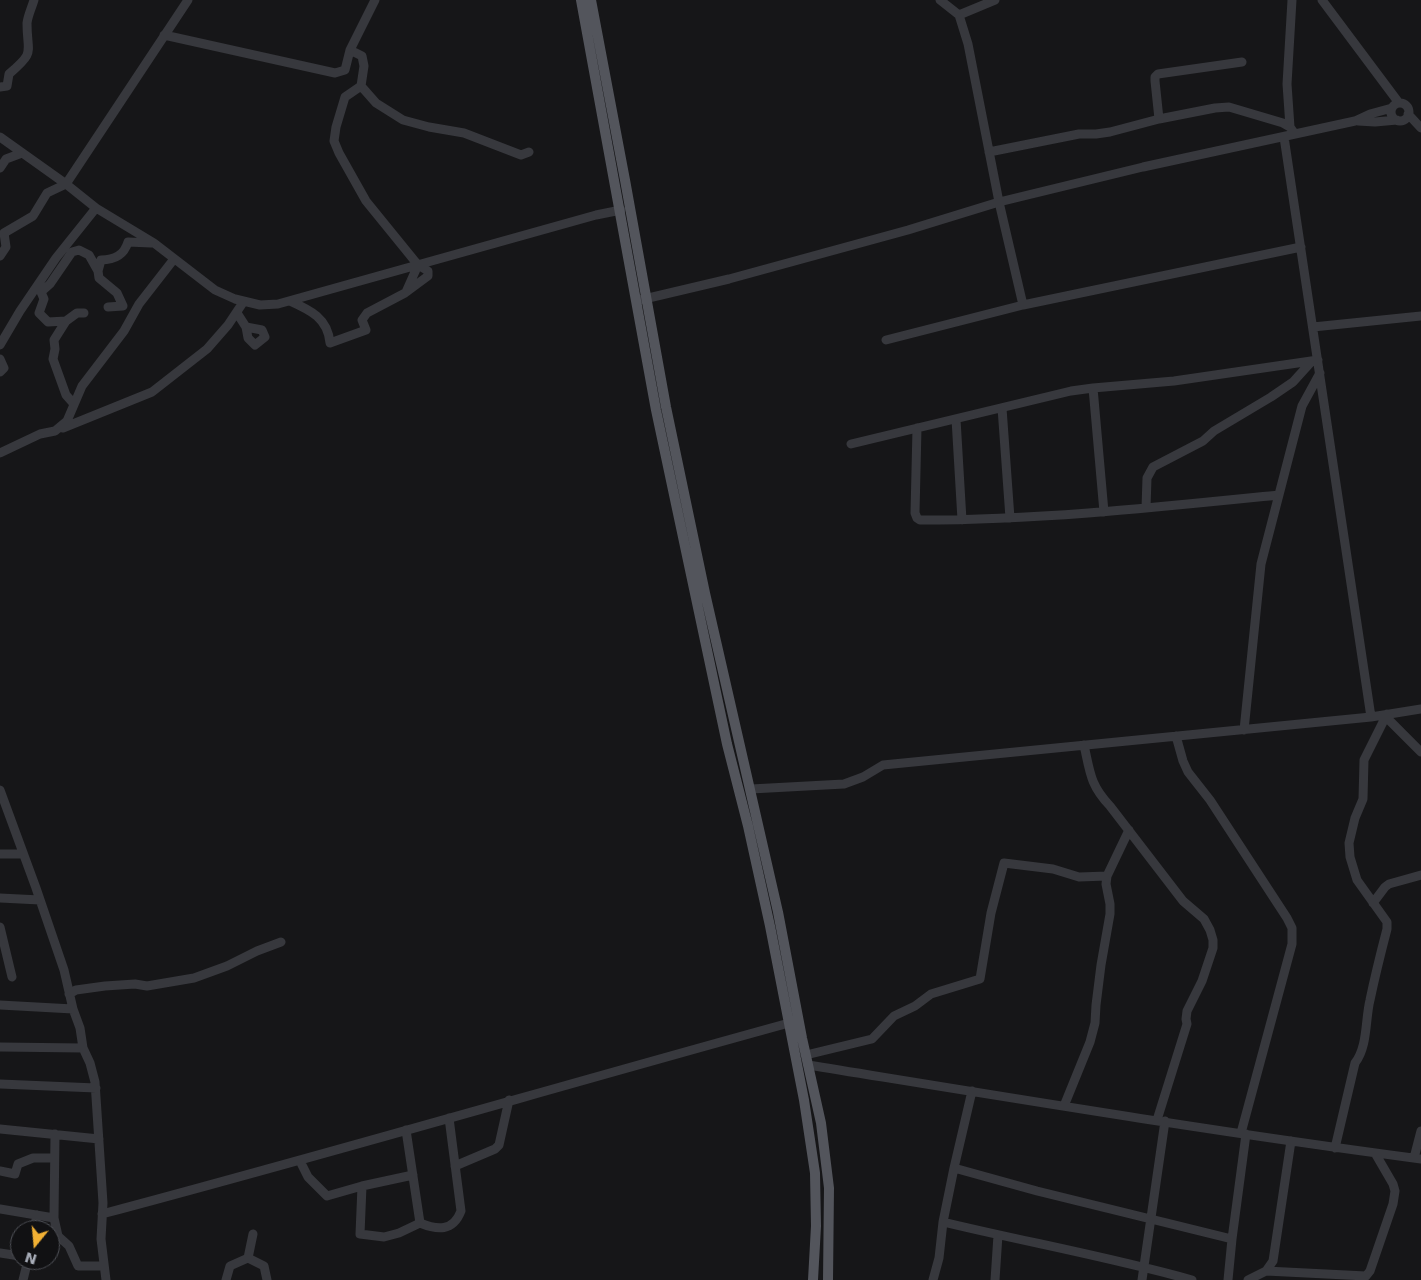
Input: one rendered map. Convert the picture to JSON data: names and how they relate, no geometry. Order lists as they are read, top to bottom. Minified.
{"north":"bottom"}
